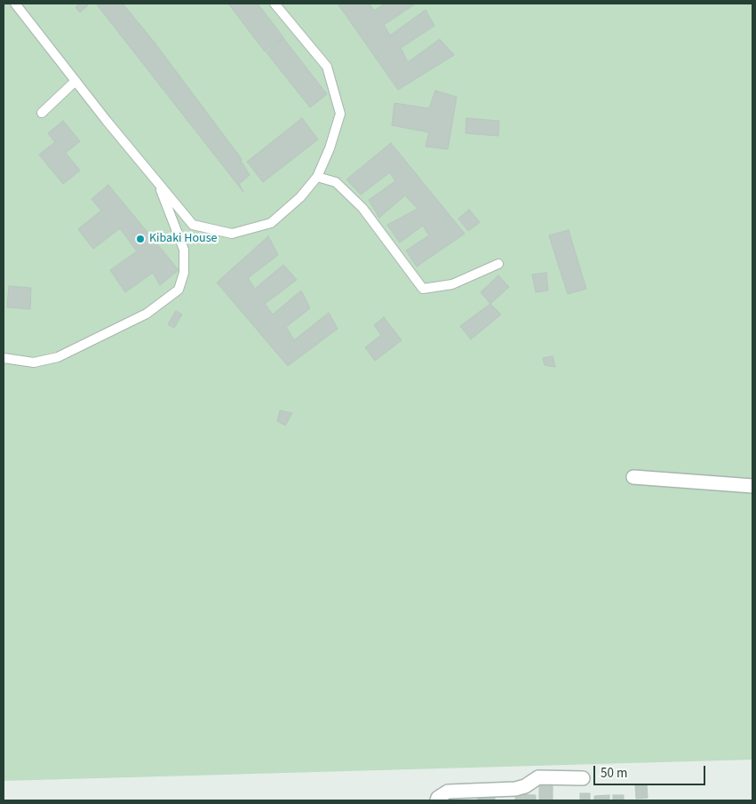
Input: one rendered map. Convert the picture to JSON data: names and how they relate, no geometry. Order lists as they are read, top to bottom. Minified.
{"places":["Kibaki House"],"scale_bar":"50 m"}
